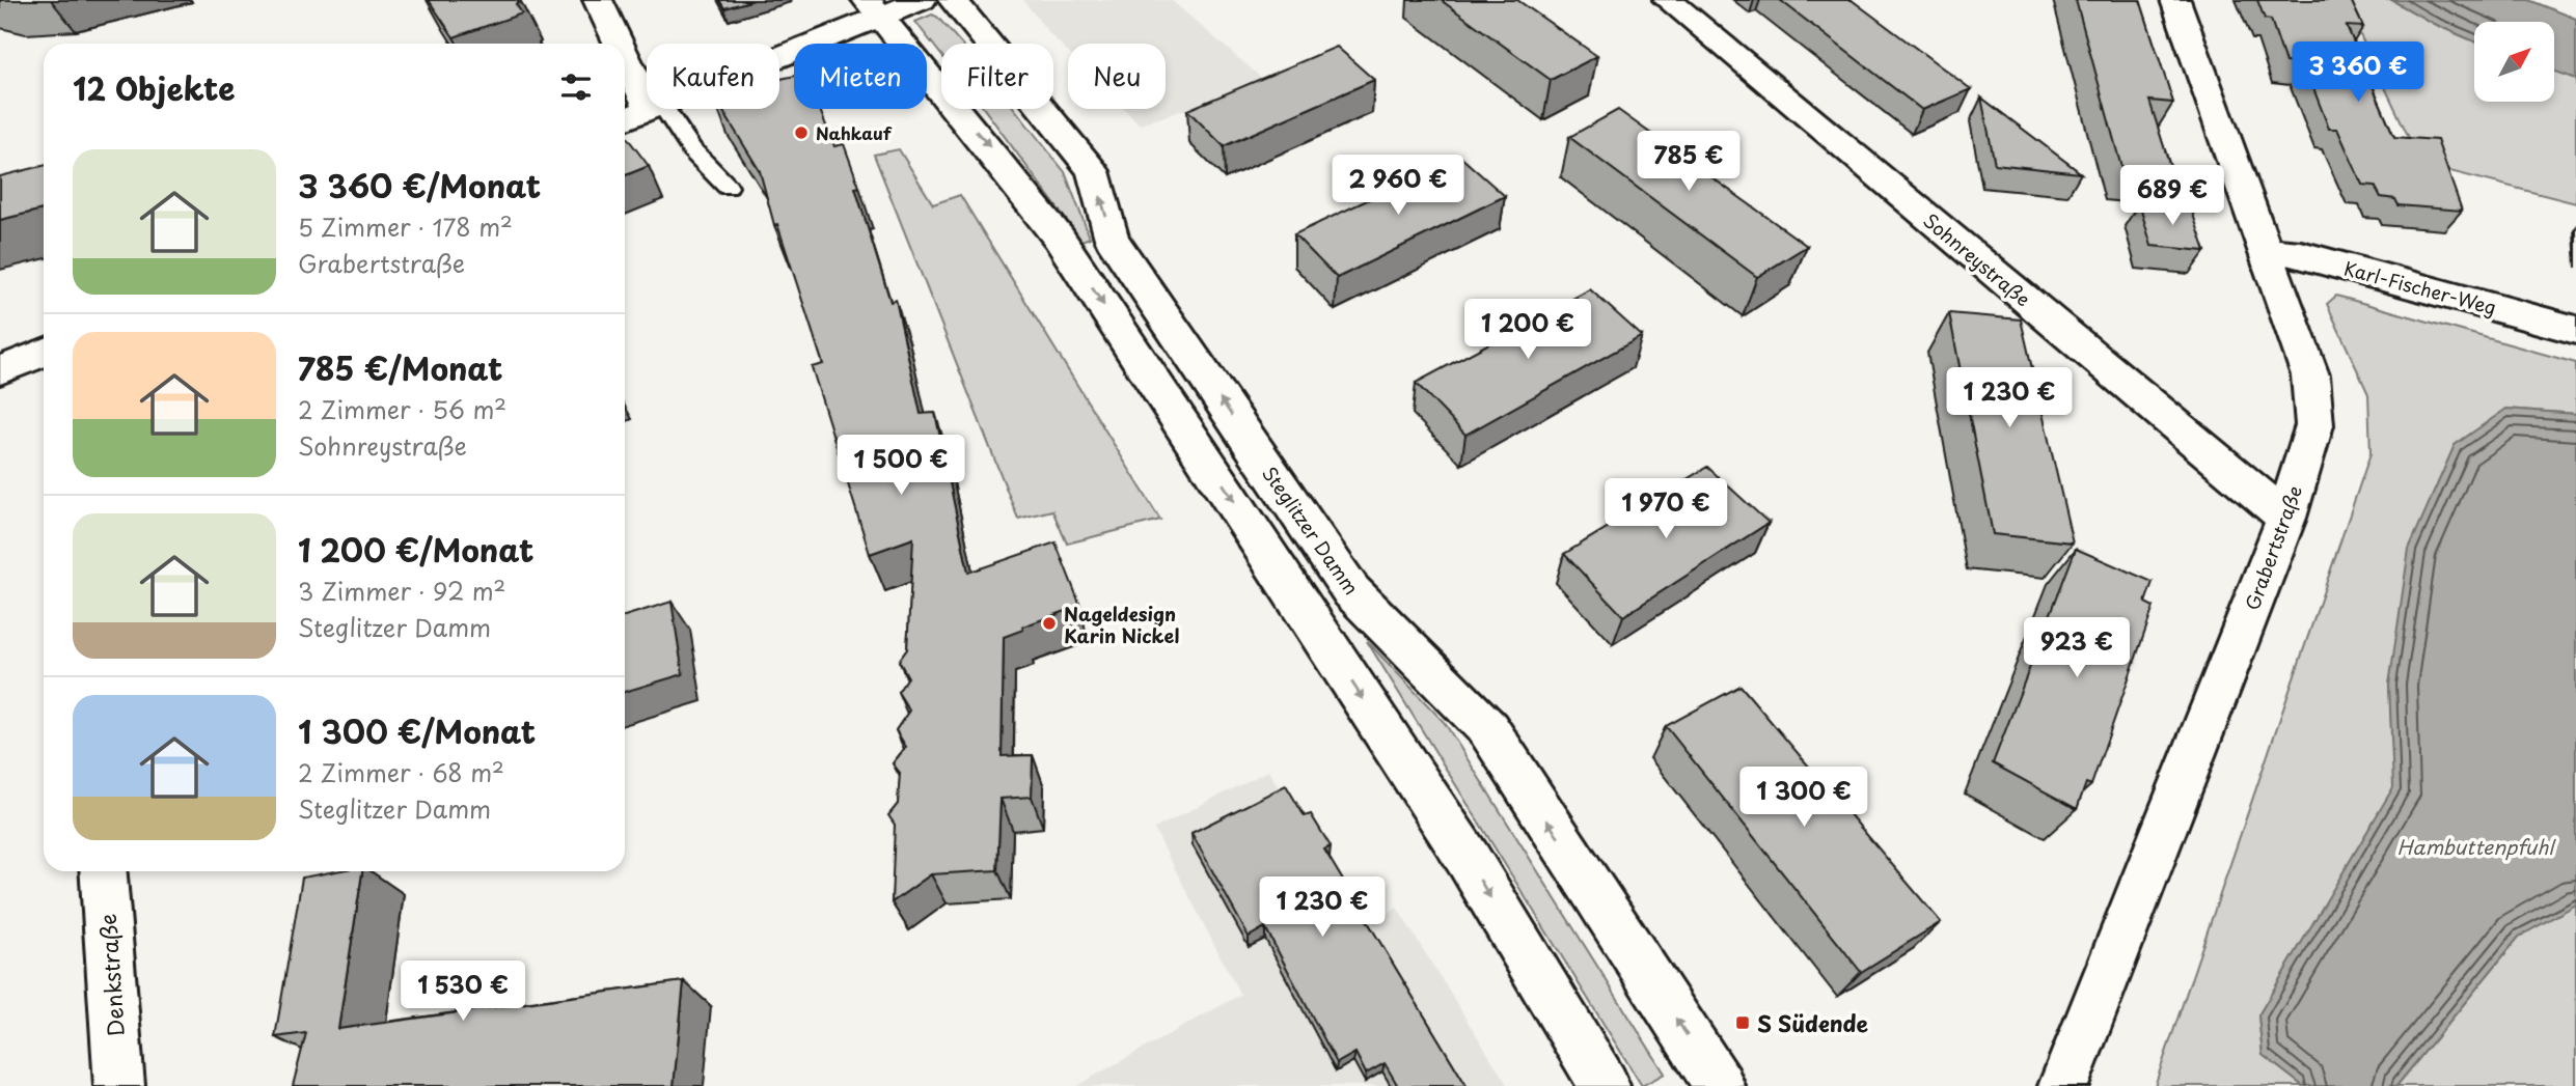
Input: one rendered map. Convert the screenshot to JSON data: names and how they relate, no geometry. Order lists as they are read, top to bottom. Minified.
{"streets":{"street":["Sohnreystraße","Karl-Fischer-Weg","Steglitzer Damm","Grabertstraße","Denkstraße"]},"crossings":[["Sohnreystraße","Grabertstraße"],["Karl-Fischer-Weg","Grabertstraße"]],"water":["Hambuttenpfuhl"],"places":{"other":["Nahkauf","Nageldesign Karin Nickel"],"transit":["S Südende"]},"north":"top right","page":{"price":["3 360 €","785 €","2 960 €","689 €","1 200 €","1 230 €","1 500 €","1 970 €","923 €","1 300 €","1 230 €","1 530 €"],"chip":["Kaufen","Mieten","Filter","Neu"],"heading":"12 Objekte","list":[{"name":"3 360 €/Monat","note":"5 Zimmer · 178 m² · Grabertstraße"},{"name":"785 €/Monat","note":"2 Zimmer · 56 m² · Sohnreystraße"},{"name":"1 200 €/Monat","note":"3 Zimmer · 92 m² · Steglitzer Damm"},{"name":"1 300 €/Monat","note":"2 Zimmer · 68 m² · Steglitzer Damm"}]}}
